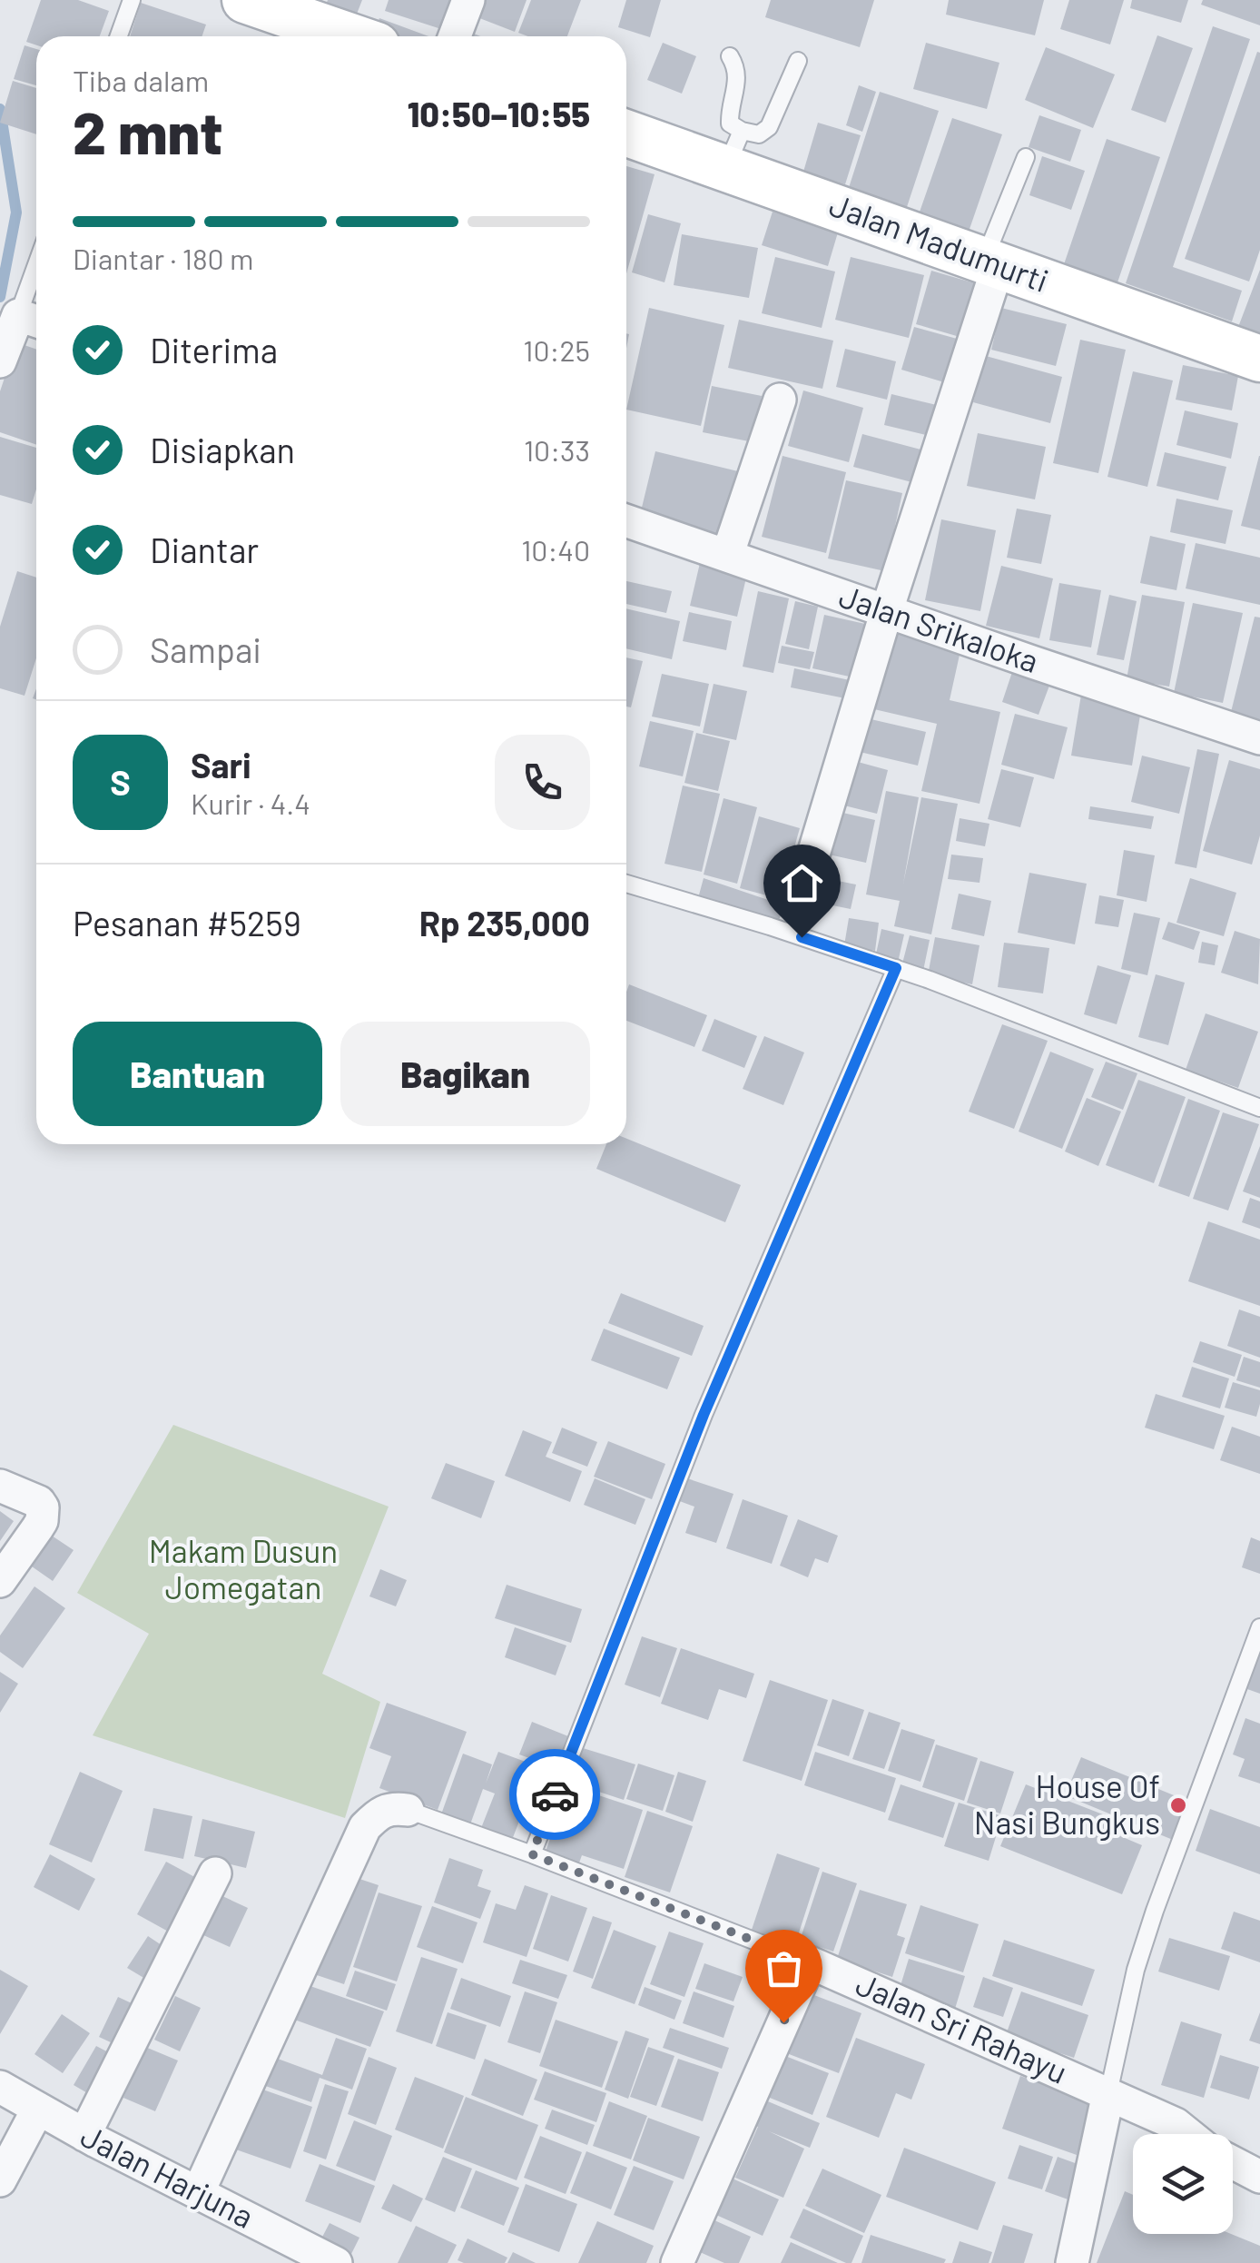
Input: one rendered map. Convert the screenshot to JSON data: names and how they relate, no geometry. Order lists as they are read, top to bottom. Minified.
{"streets":{"street":["Jalan Madumurti","Jalan Srikaloka","Jalan Sri Rahayu","Jalan Harjuna"]},"parks":["Makam Dusun Jomegatan"],"places":["House Of Nasi Bungkus"],"page":{"heading":["2 mnt","Tiba dalam","10:50–10:55"],"panel":["Sari","Kurir · 4.4","Pesanan #5259","Rp 235,000"],"bar":"Diantar · 180 m","list":[["Diterima","10:25"],["Disiapkan","10:33"],["Diantar","10:40"],"Sampai"],"round":"S","buttons":["Bantuan","Bagikan"]}}
